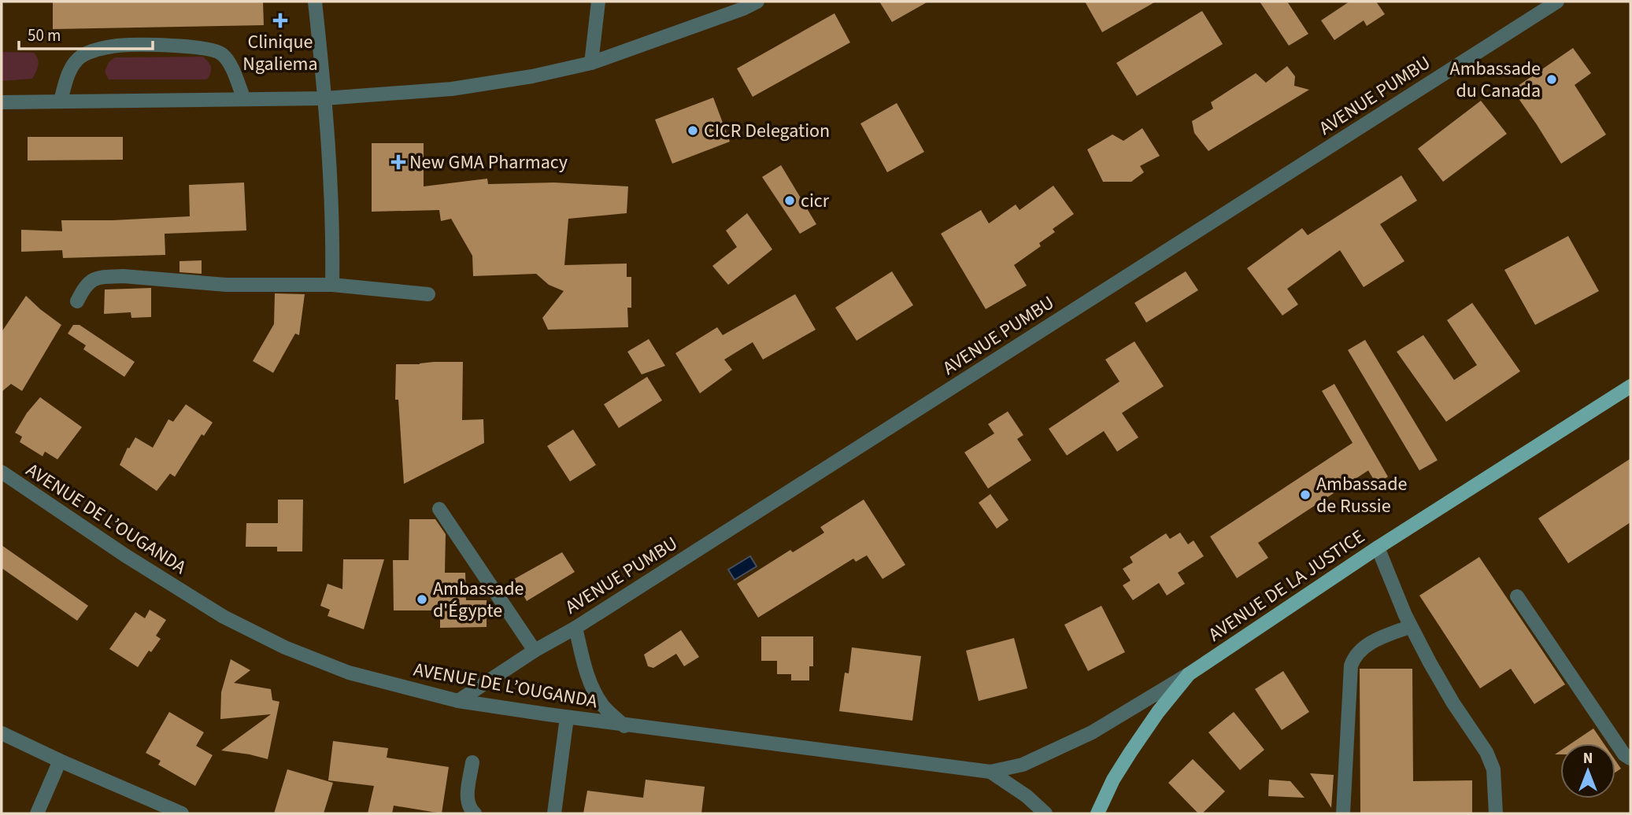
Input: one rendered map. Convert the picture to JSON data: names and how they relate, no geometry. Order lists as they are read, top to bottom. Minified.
{"streets":{"main road":["AVENUE DE LA JUSTICE"],"street":["AVENUE PUMBU","AVENUE DE L’OUGANDA"]},"crossings":[["AVENUE PUMBU","AVENUE DE L’OUGANDA"],["AVENUE DE L’OUGANDA","AVENUE DE LA JUSTICE"]],"places":{"health":["Clinique Ngaliema","New GMA Pharmacy"],"other":["Ambassade du Canada","CICR Delegation","cicr","Ambassade de Russie","Ambassade d'Égypte"]},"scale_bar":"50 m","north":"top"}
